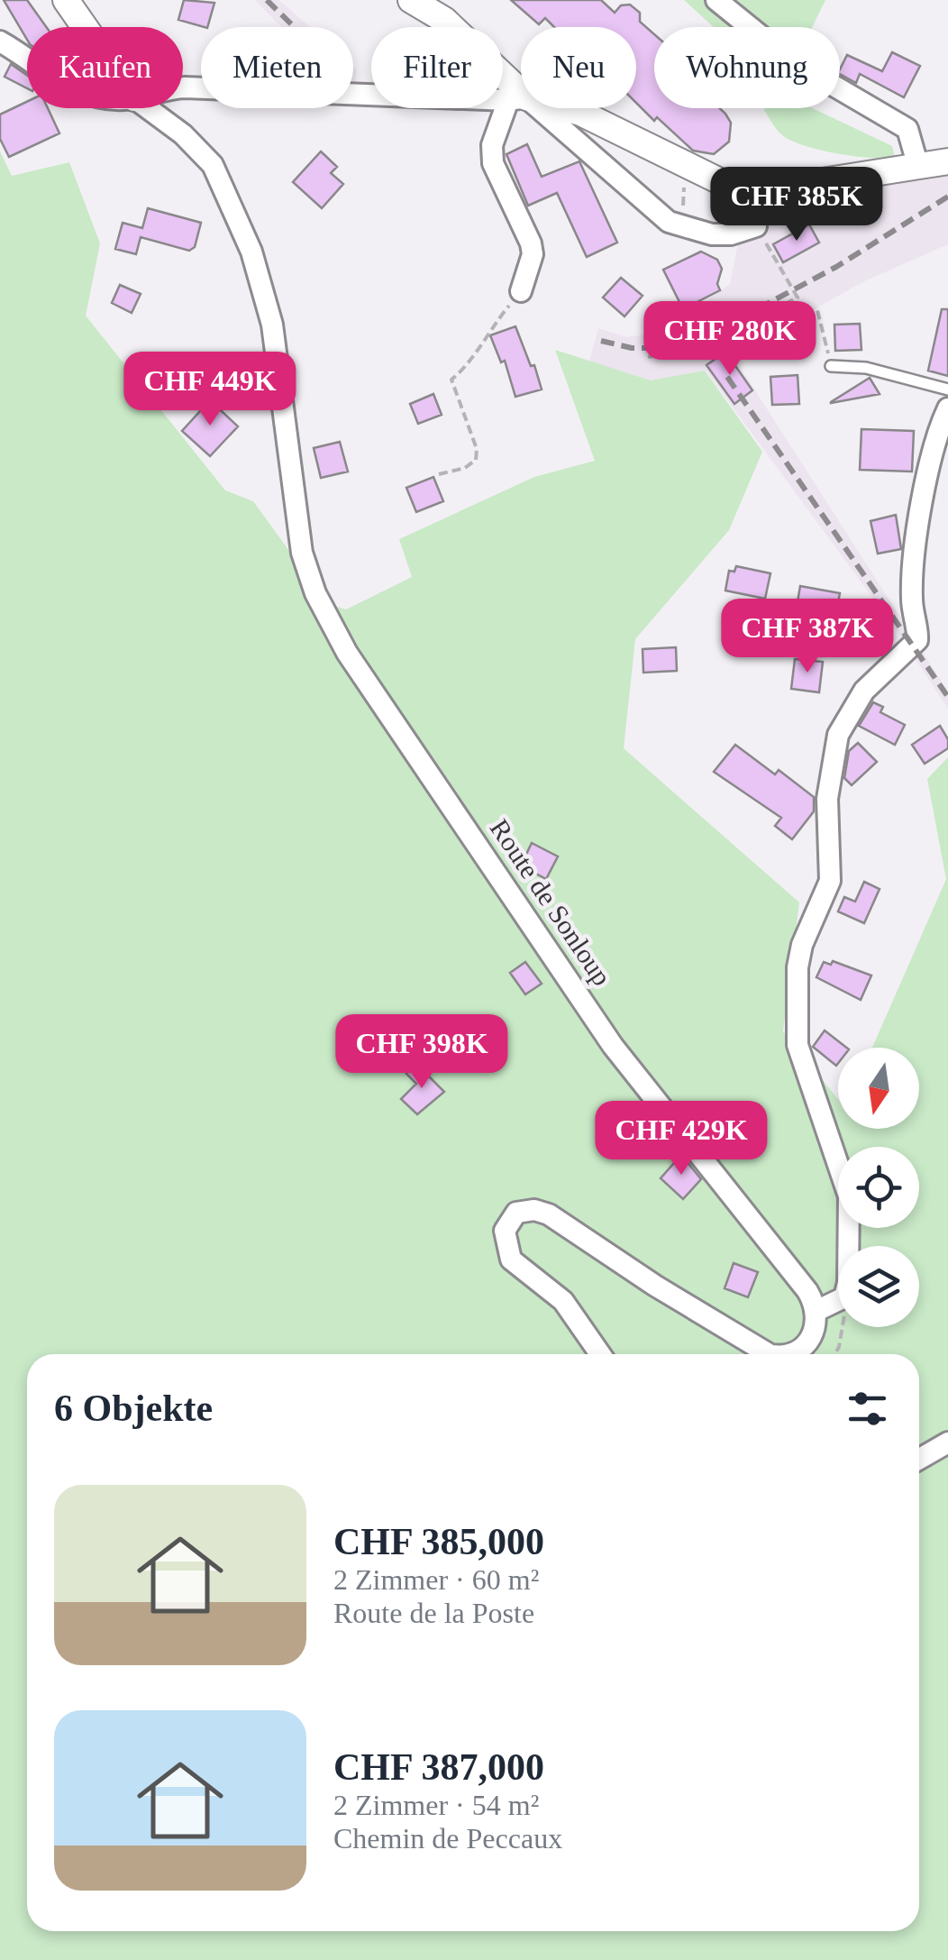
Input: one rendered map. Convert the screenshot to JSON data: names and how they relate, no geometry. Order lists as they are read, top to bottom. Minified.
{"streets":{"street":["Route de Sonloup"]},"north":"bottom","page":{"chip":["Kaufen","Mieten","Filter","Neu","Wohnung"],"price":["CHF 385K","CHF 280K","CHF 449K","CHF 387K","CHF 398K","CHF 429K"],"heading":"6 Objekte","list":[{"name":"CHF 385,000","note":"2 Zimmer · 60 m² · Route de la Poste"},{"name":"CHF 387,000","note":"2 Zimmer · 54 m² · Chemin de Peccaux"}]}}
